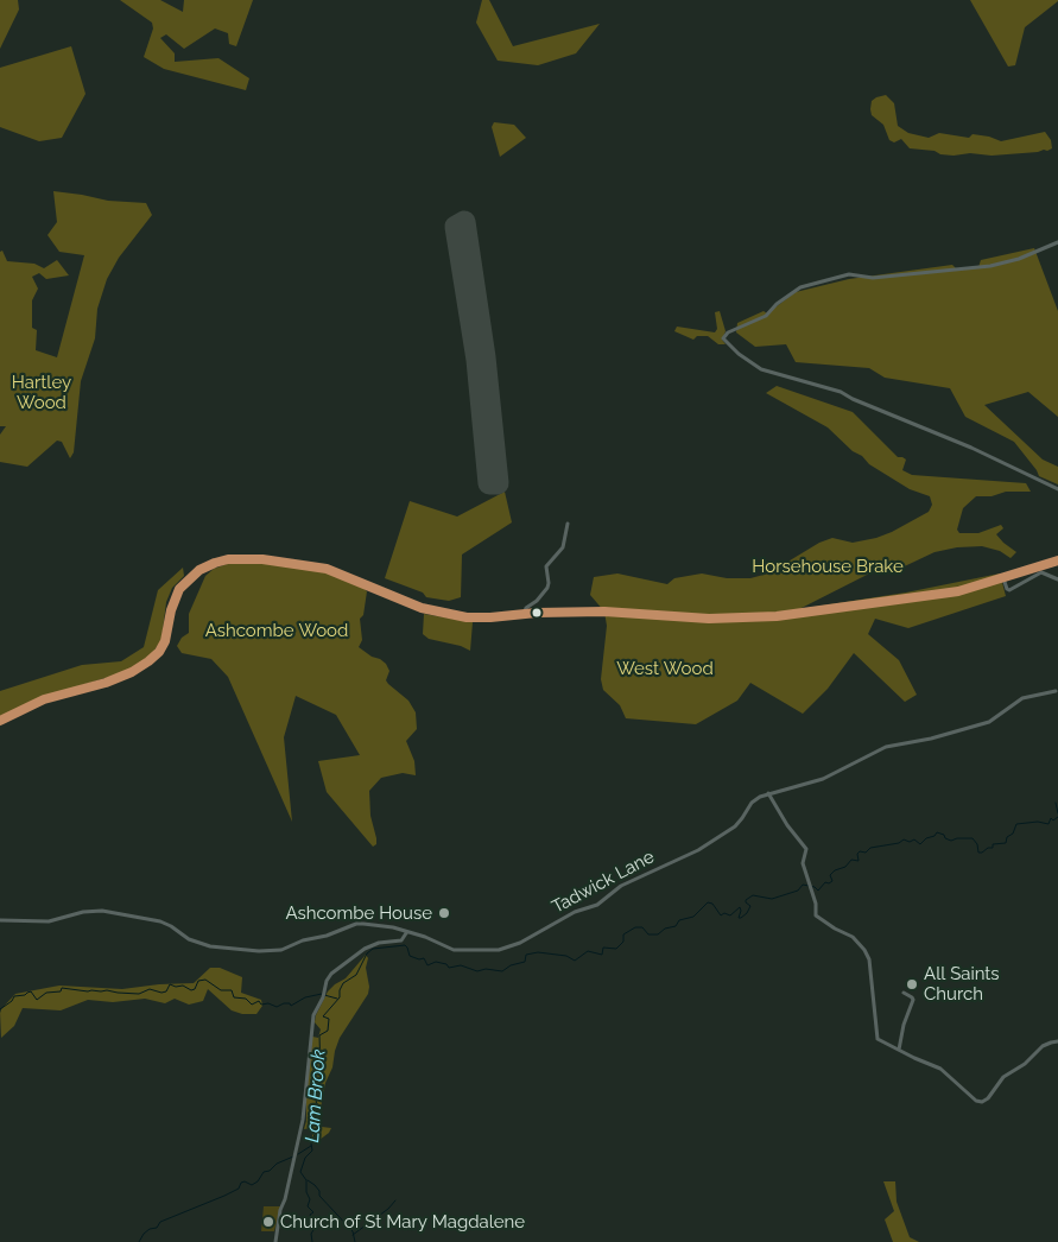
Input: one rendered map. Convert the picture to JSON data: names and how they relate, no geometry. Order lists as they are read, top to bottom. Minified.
{"streets":{"street":["Tadwick Lane"]},"water":["Lam Brook"],"parks":["Hartley Wood","Horsehouse Brake","Ashcombe Wood","West Wood"],"places":["Ashcombe House","All Saints Church","Church of St Mary Magdalene"]}
